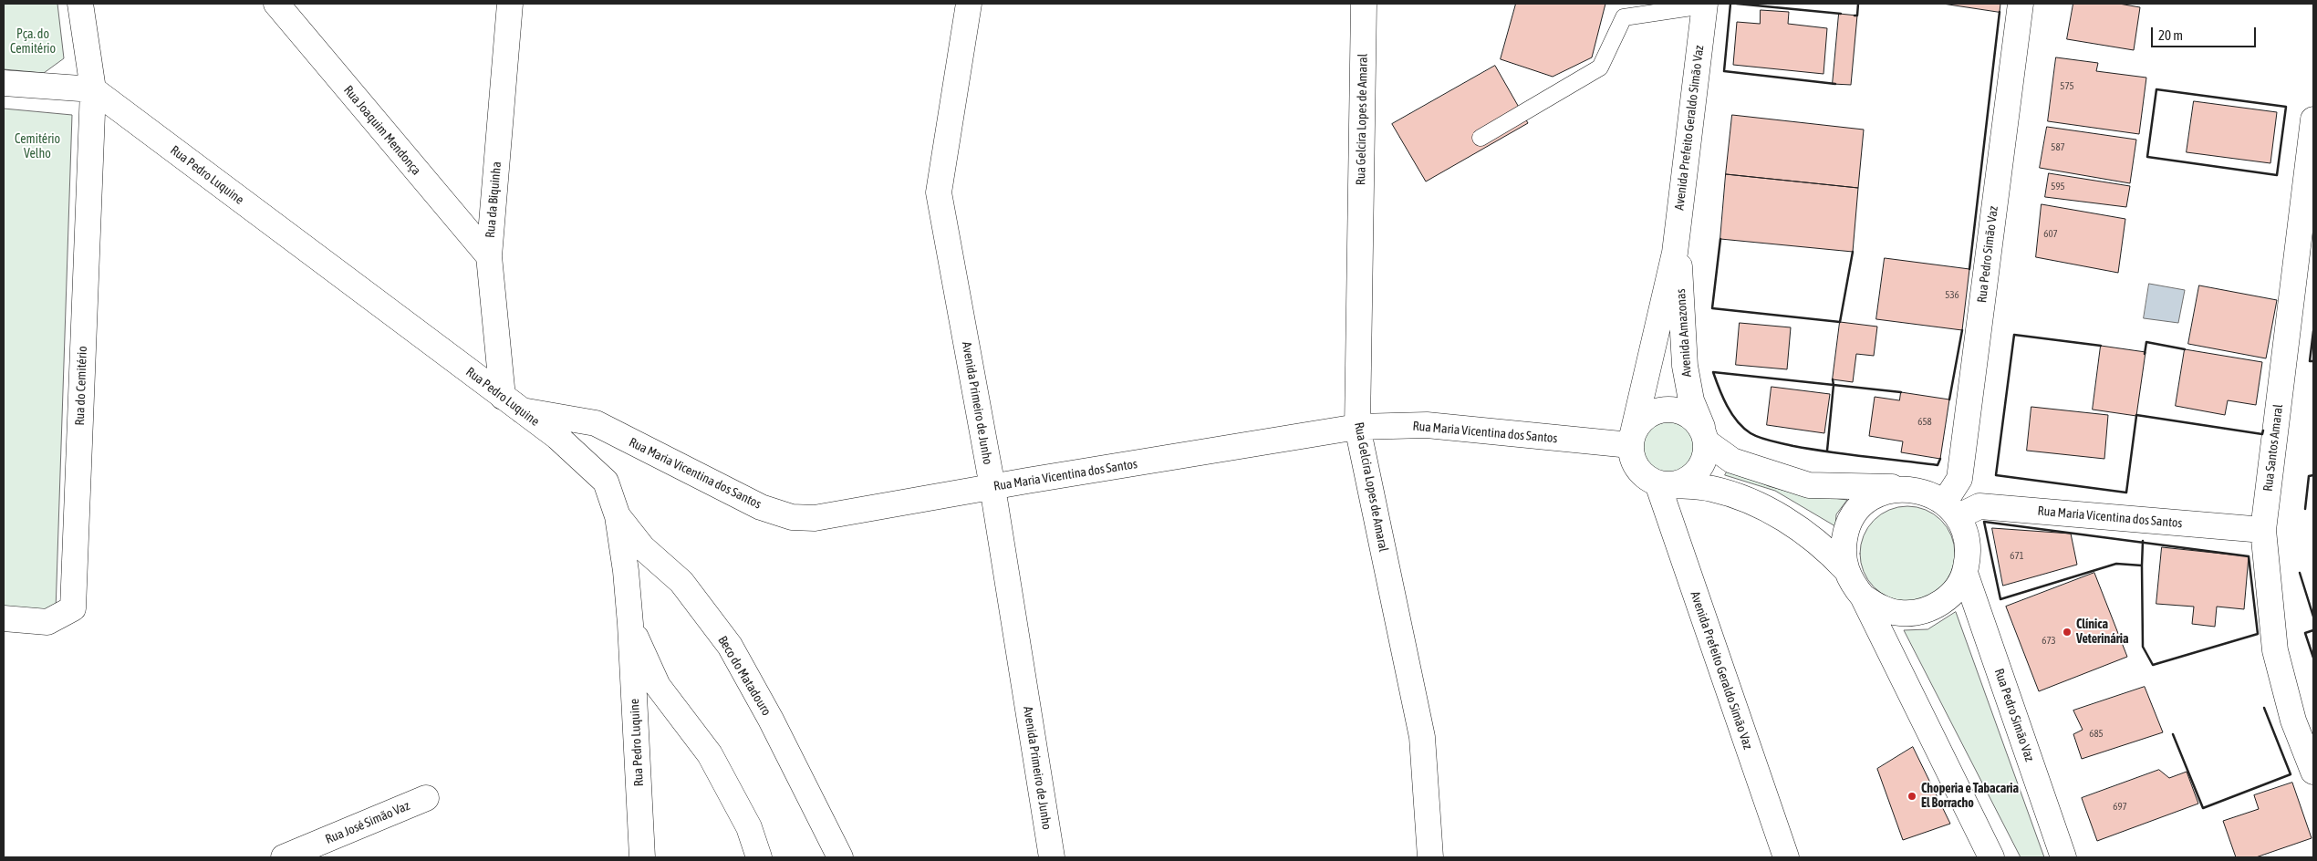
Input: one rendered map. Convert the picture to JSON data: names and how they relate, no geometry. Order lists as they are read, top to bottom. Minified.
{"streets":{"street":["Rua Gelcira Lopes de Amaral","Avenida Prefeito Geraldo Simão Vaz","Rua Joaquim Mendonça","Rua Pedro Luquine","Rua da Biquinha","Rua Pedro Simão Vaz","Avenida Amazonas","Rua do Cemitério","Avenida Primeiro de Junho","Rua Maria Vicentina dos Santos","Rua Santos Amaral","Beco do Matadouro","Rua José Simão Vaz"]},"crossings":[["Rua Gelcira Lopes de Amaral","Rua Maria Vicentina dos Santos"],["Avenida Prefeito Geraldo Simão Vaz","Avenida Amazonas"],["Avenida Prefeito Geraldo Simão Vaz","Rua Maria Vicentina dos Santos"],["Rua Joaquim Mendonça","Rua da Biquinha"],["Rua Pedro Luquine","Rua da Biquinha"],["Rua Pedro Luquine","Rua do Cemitério"],["Rua Pedro Luquine","Rua Maria Vicentina dos Santos"],["Rua Pedro Luquine","Beco do Matadouro"],["Rua da Biquinha","Rua Maria Vicentina dos Santos"],["Rua Pedro Simão Vaz","Rua Maria Vicentina dos Santos"],["Avenida Amazonas","Rua Maria Vicentina dos Santos"],["Avenida Primeiro de Junho","Rua Maria Vicentina dos Santos"],["Rua Maria Vicentina dos Santos","Rua Santos Amaral"]],"parks":["Pça. do Cemitério","Cemitério Velho"],"places":["Clínica Veterinária","Choperia e Tabacaria El Borracho"],"house_numbers":["575","587","595","607","536","658","671","673","685","697"],"scale_bar":"20 m"}
